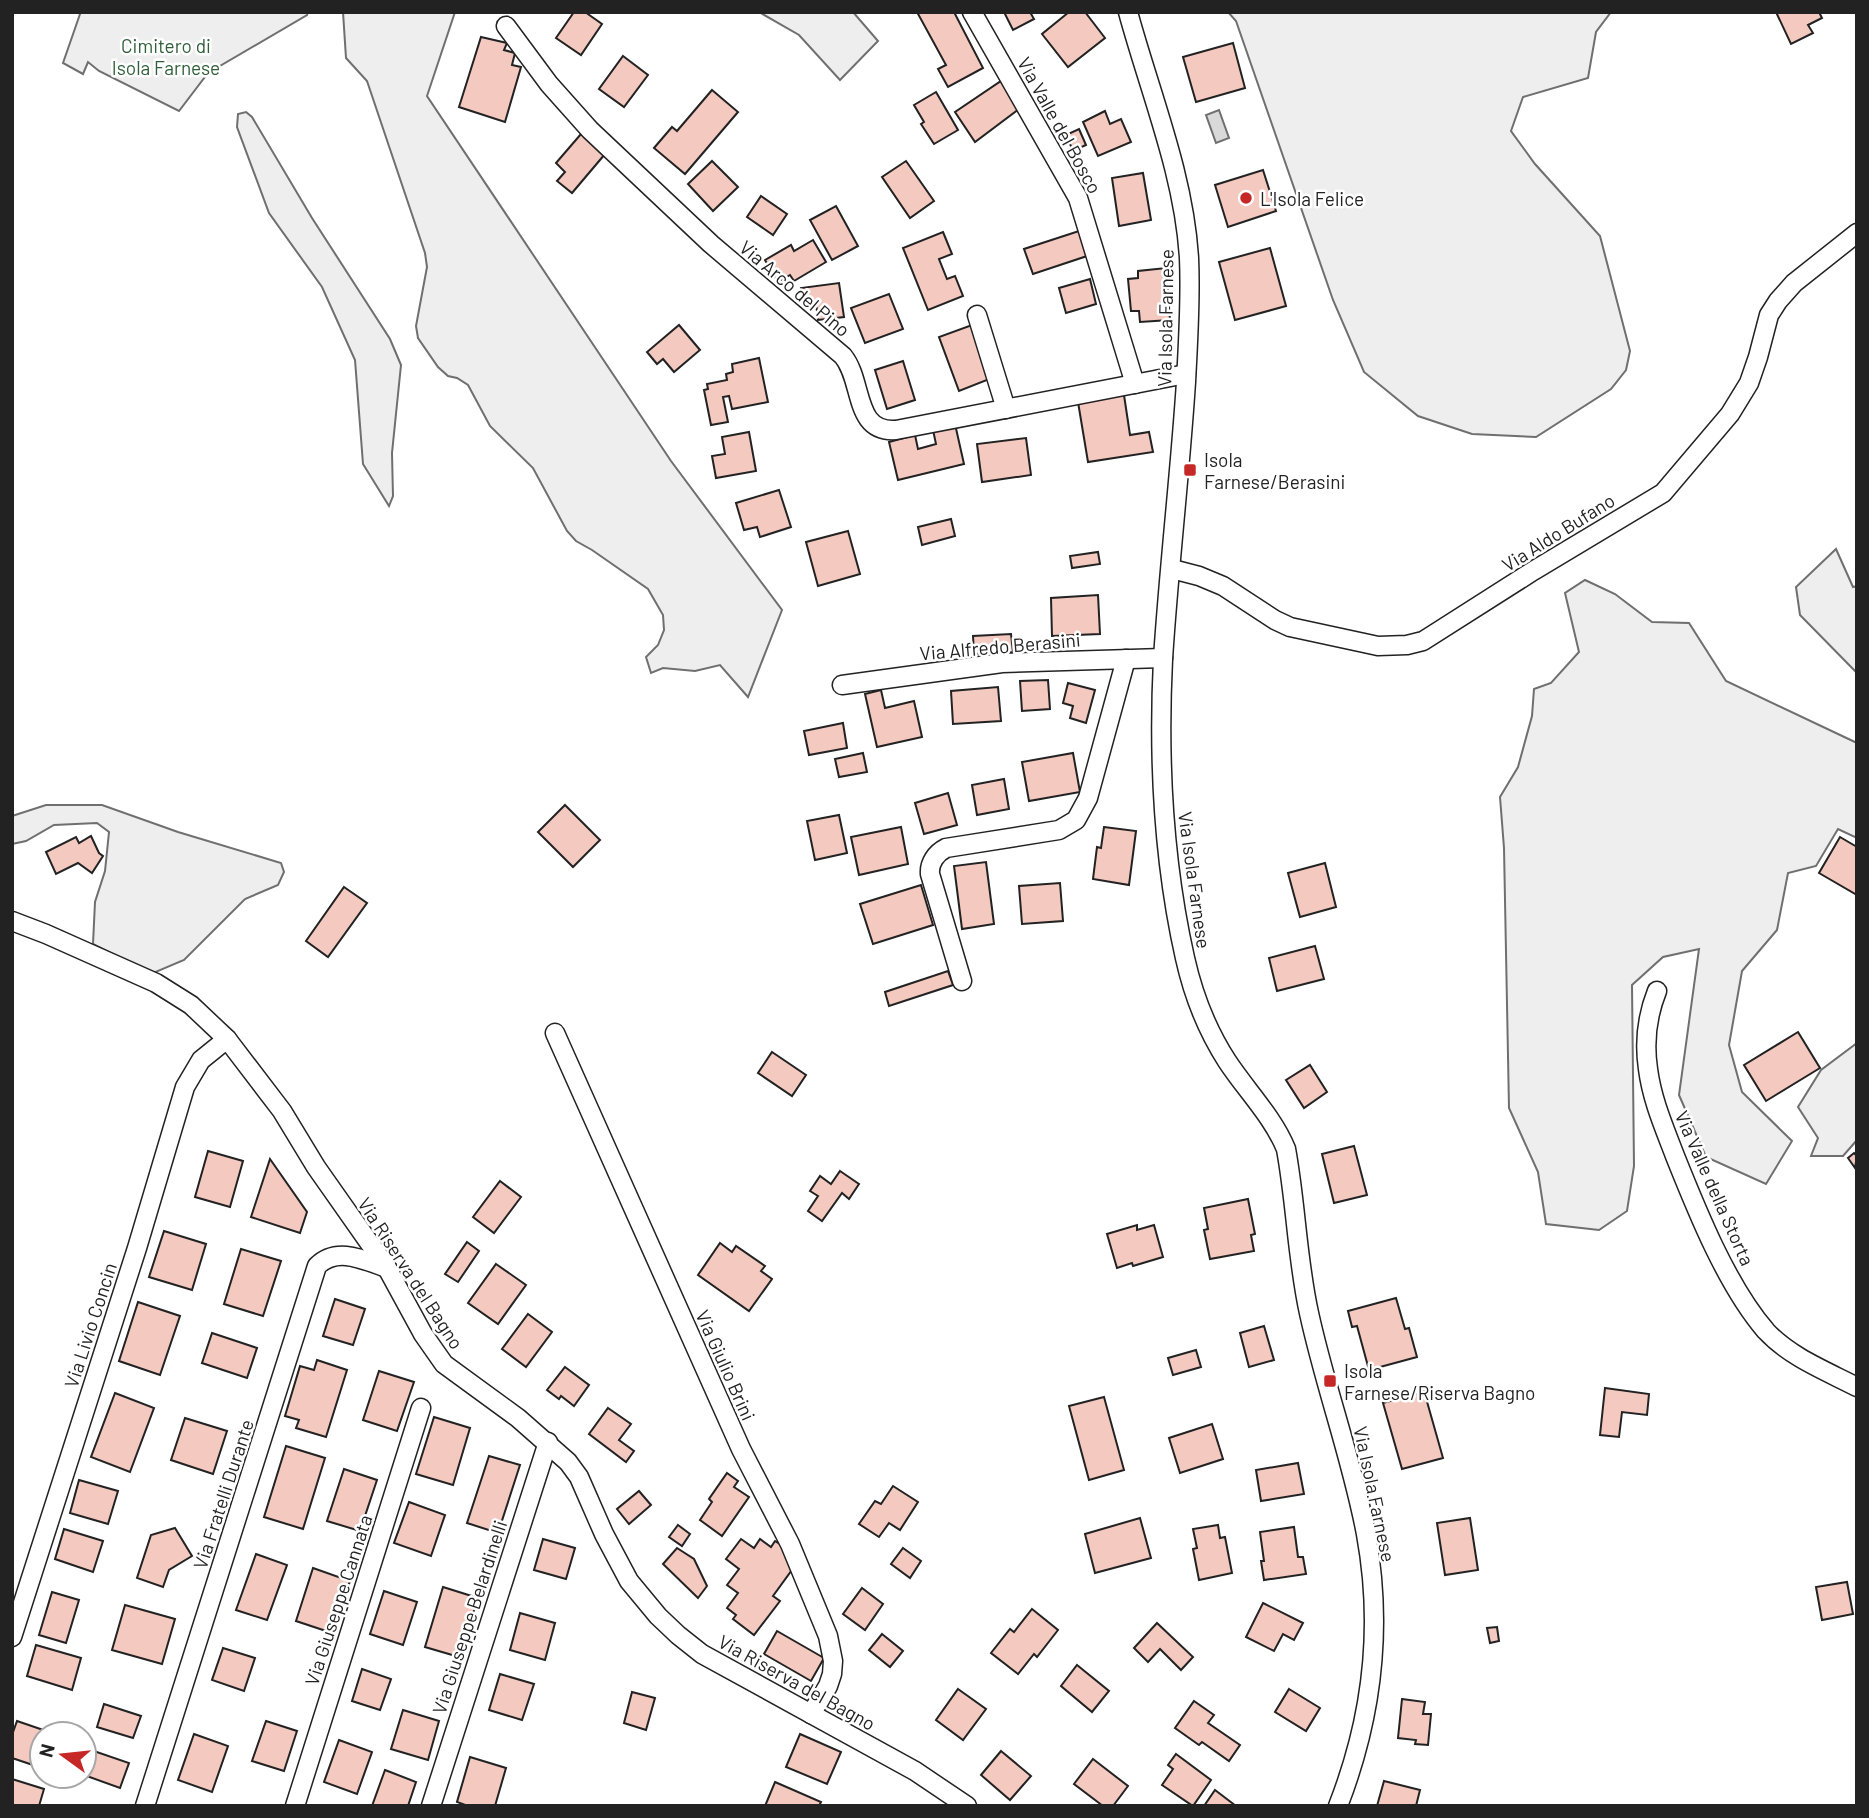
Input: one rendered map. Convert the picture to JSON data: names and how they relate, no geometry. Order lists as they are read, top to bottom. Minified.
{"streets":{"street":["Via Valle del Bosco","Via Arco del Pino","Via Isola Farnese","Via Aldo Bufano","Via Alfredo Berasini","Via Valle della Storta","Via Riserva del Bagno","Via Livio Concin","Via Giulio Brini","Via Fratelli Durante","Via Giuseppe Cannata","Via Giuseppe Belardinelli"]},"crossings":[["Via Valle del Bosco","Via Arco del Pino"],["Via Arco del Pino","Via Isola Farnese"],["Via Isola Farnese","Via Aldo Bufano"],["Via Isola Farnese","Via Alfredo Berasini"],["Via Riserva del Bagno","Via Livio Concin"],["Via Riserva del Bagno","Via Giulio Brini"],["Via Riserva del Bagno","Via Fratelli Durante"],["Via Riserva del Bagno","Via Giuseppe Belardinelli"]],"parks":["Cimitero di Isola Farnese"],"places":{"other":["L'Isola Felice"],"transit":["Isola Farnese/Berasini","Isola Farnese/Riserva Bagno"]},"north":"left"}
